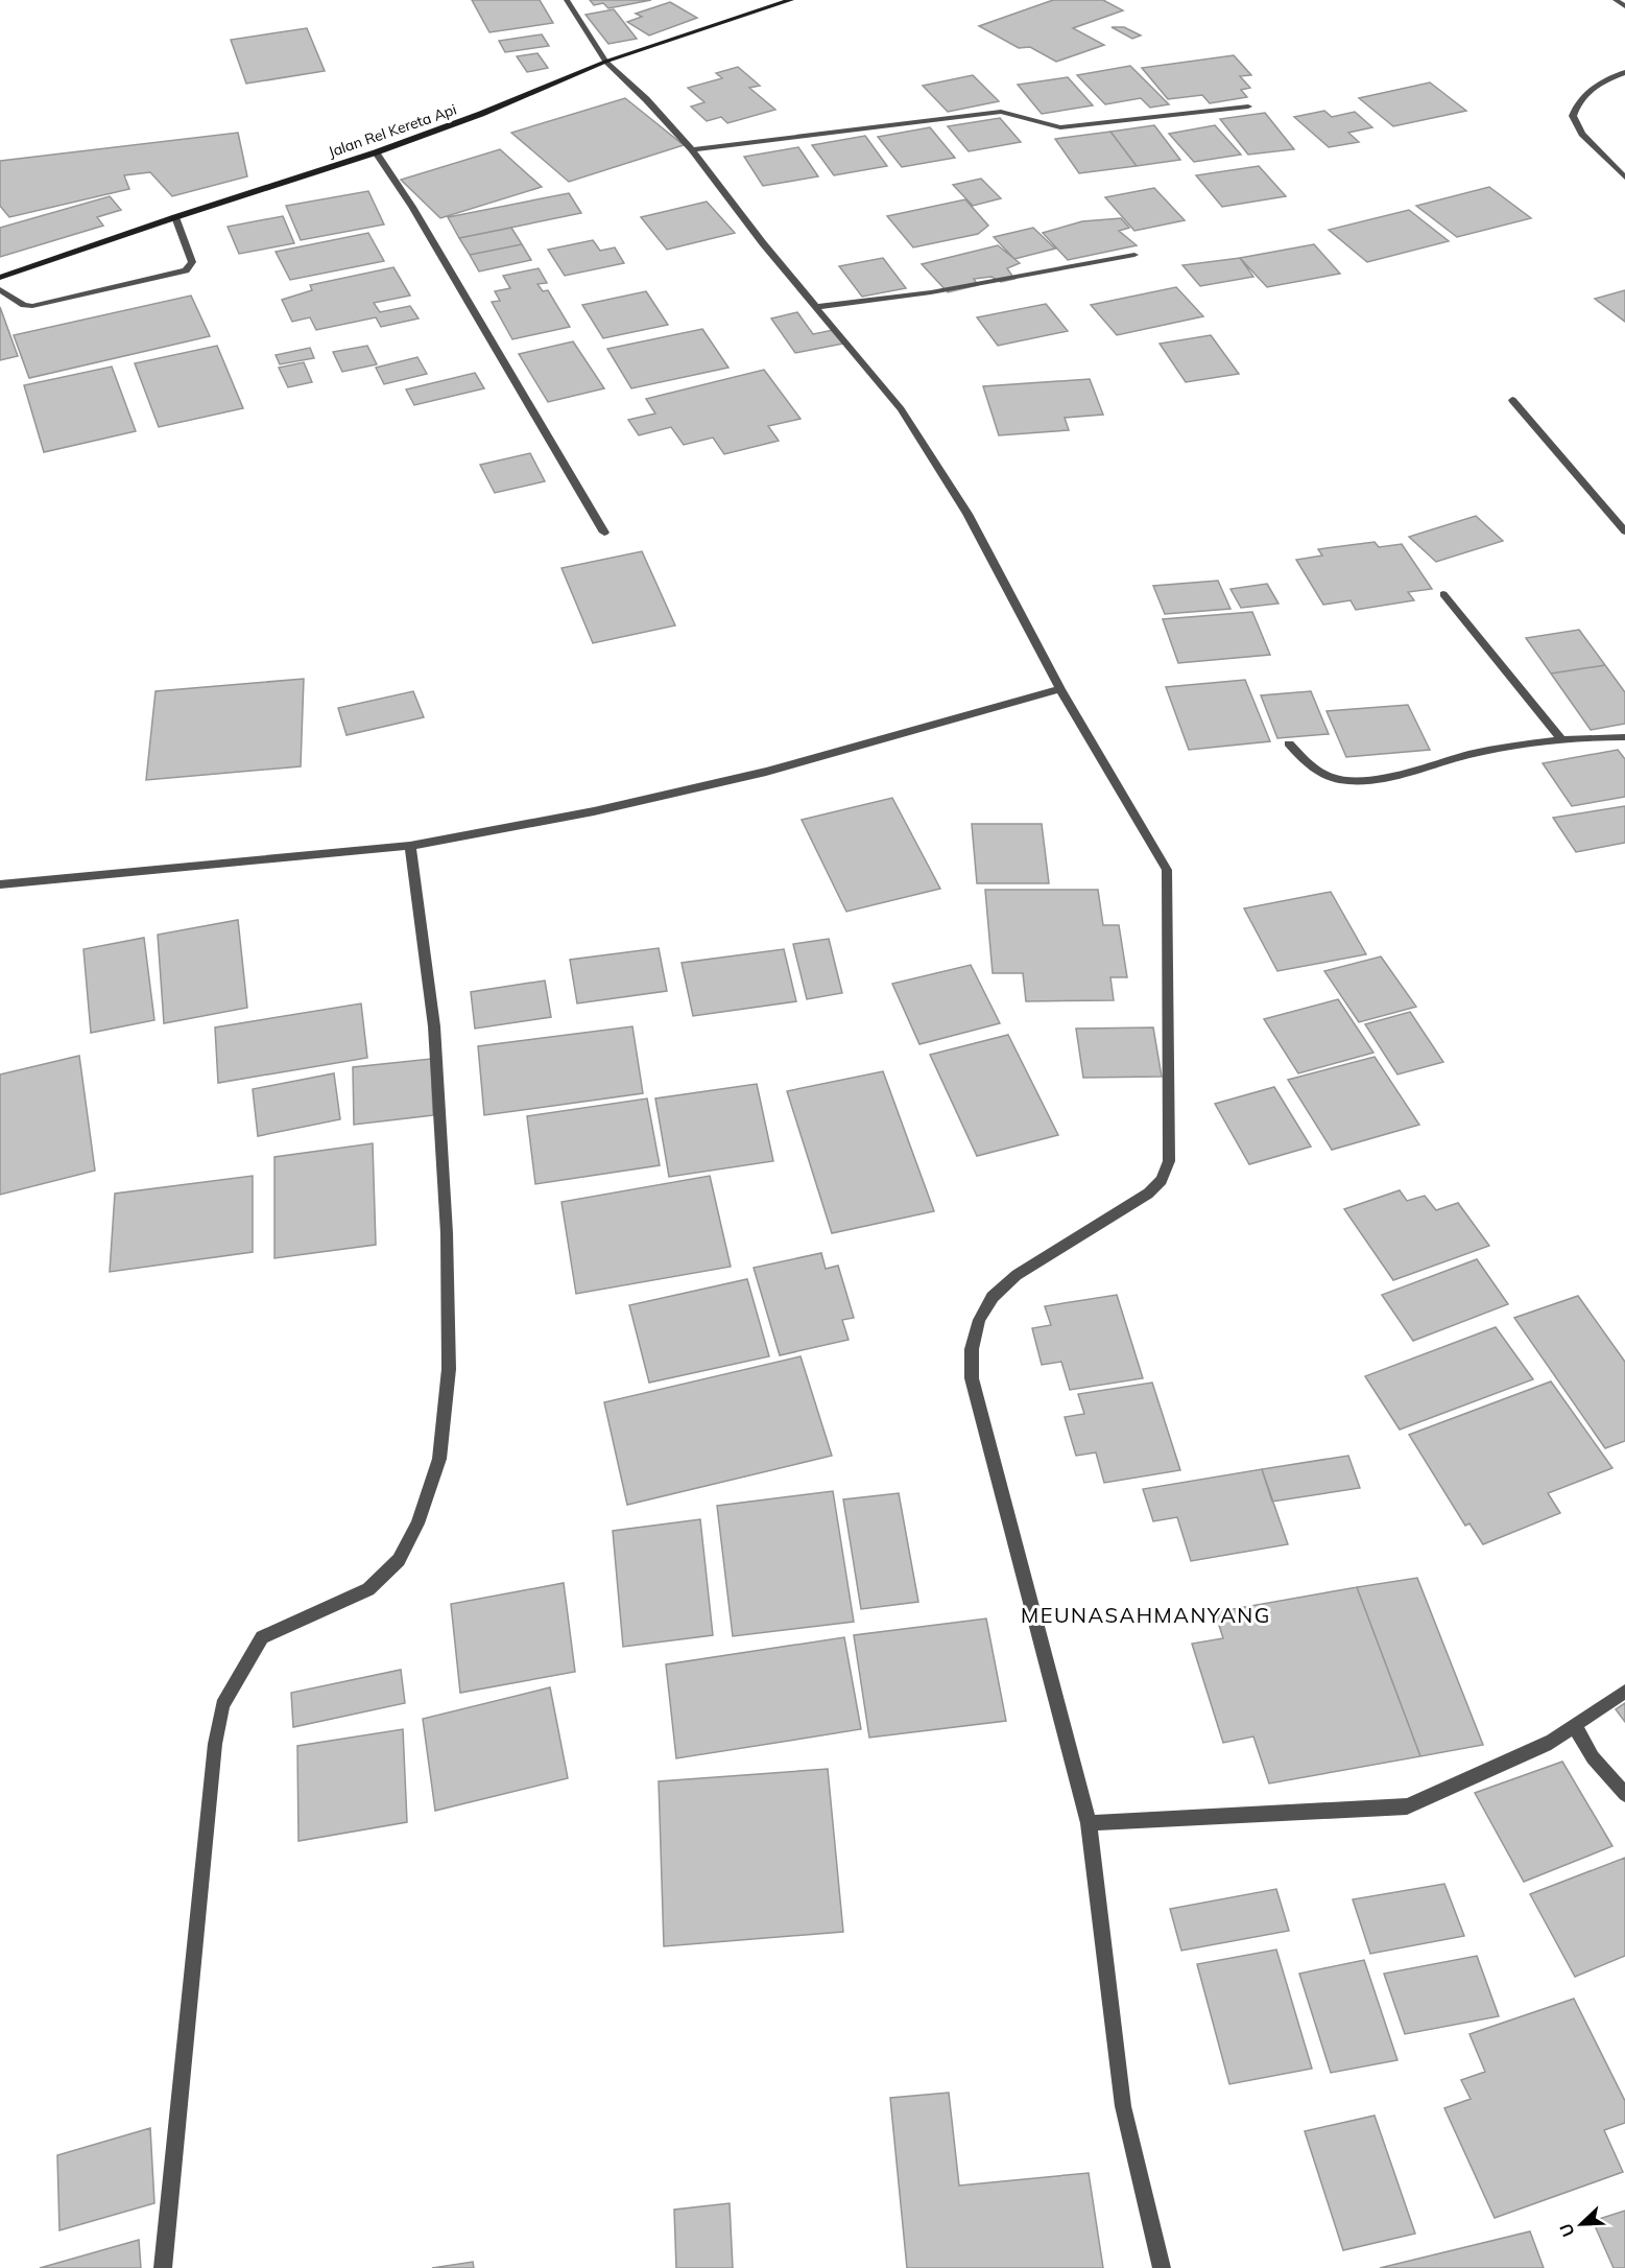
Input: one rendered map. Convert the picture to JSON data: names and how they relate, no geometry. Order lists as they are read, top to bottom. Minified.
{"streets":{"main road":["Jalan Rel Kereta Api"]},"districts":["MEUNASAHMANYANG"],"north":"bottom left"}
